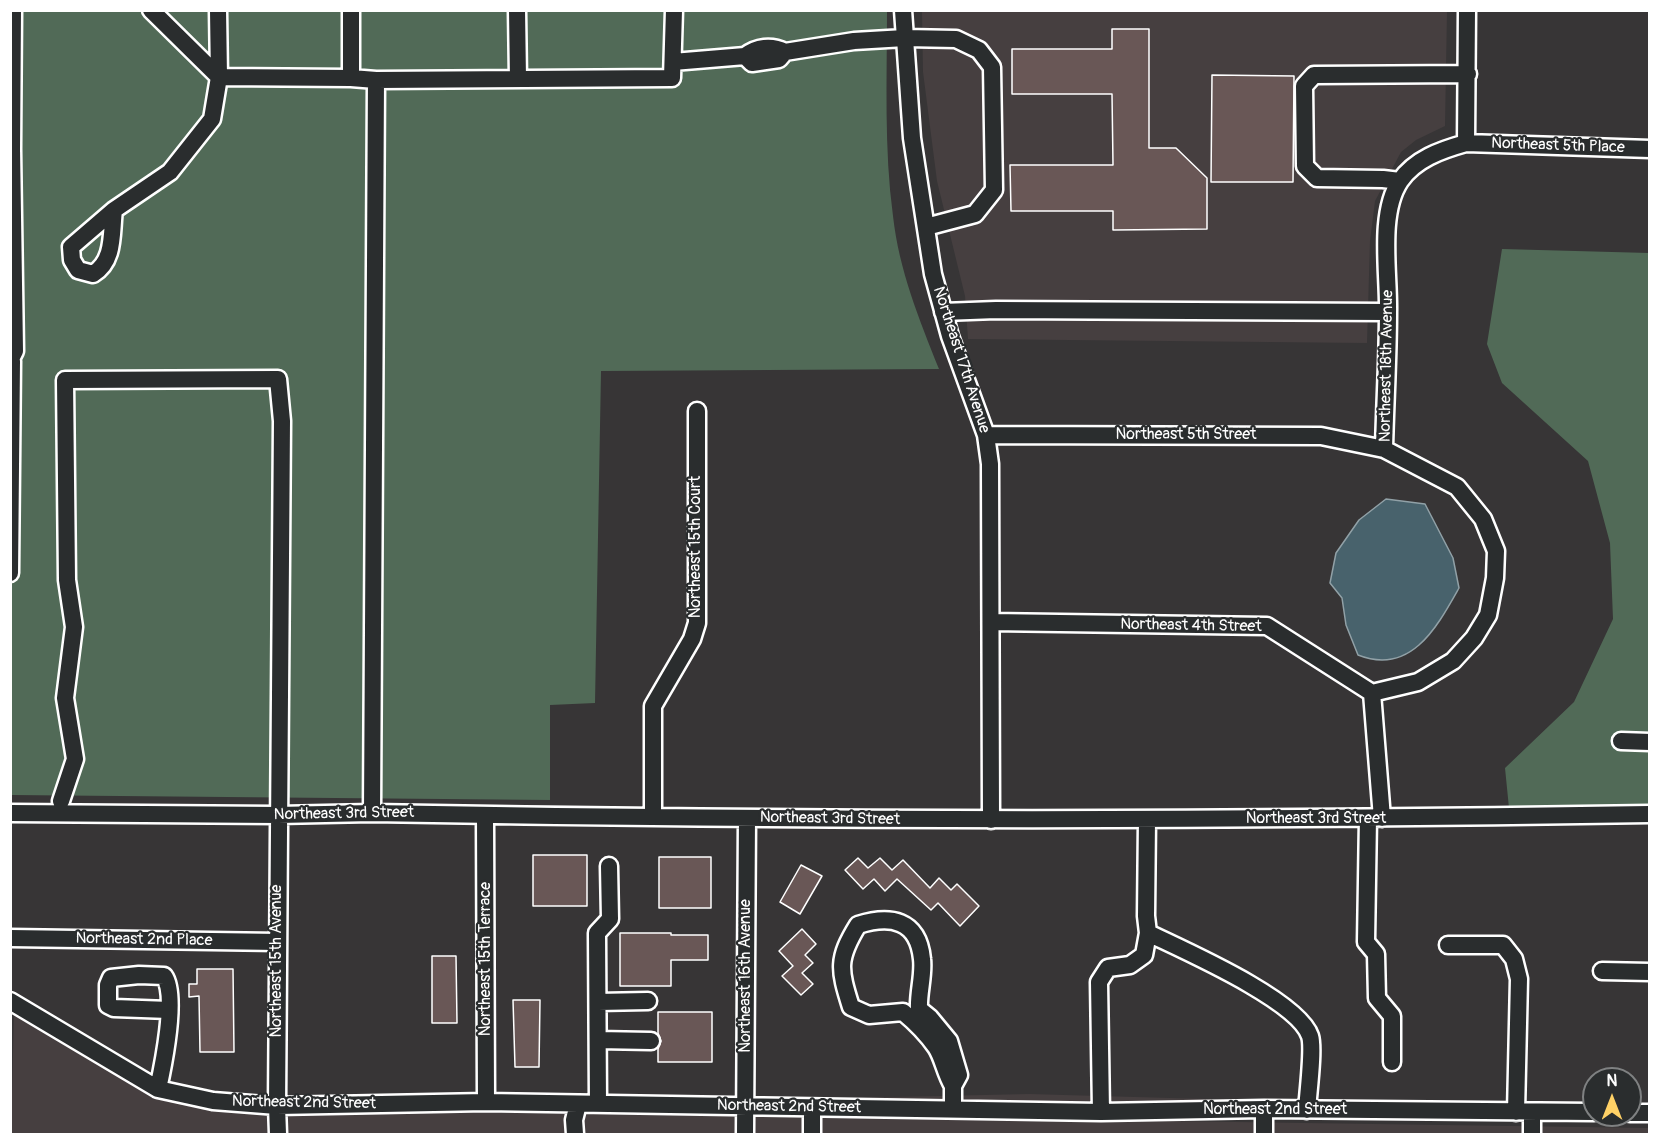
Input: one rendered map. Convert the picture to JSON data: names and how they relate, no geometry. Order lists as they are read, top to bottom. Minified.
{"streets":{"street":["Northeast 5th Place","Northeast 17th Avenue","Northeast 18th Avenue","Northeast 5th Street","Northeast 15th Court","Northeast 4th Street","Northeast 3rd Street","Northeast 2nd Place","Northeast 15th Terrace","Northeast 15th Avenue","Northeast 16th Avenue","Northeast 2nd Street"]},"crossings":[["Northeast 5th Place","Northeast 18th Avenue"],["Northeast 17th Avenue","Northeast 5th Street"],["Northeast 17th Avenue","Northeast 4th Street"],["Northeast 17th Avenue","Northeast 3rd Street"],["Northeast 18th Avenue","Northeast 5th Street"],["Northeast 18th Avenue","Northeast 4th Street"],["Northeast 15th Court","Northeast 3rd Street"],["Northeast 3rd Street","Northeast 15th Terrace"],["Northeast 3rd Street","Northeast 15th Avenue"],["Northeast 3rd Street","Northeast 16th Avenue"],["Northeast 2nd Place","Northeast 15th Avenue"],["Northeast 15th Terrace","Northeast 2nd Street"],["Northeast 15th Avenue","Northeast 2nd Street"],["Northeast 16th Avenue","Northeast 2nd Street"]],"north":"top"}
